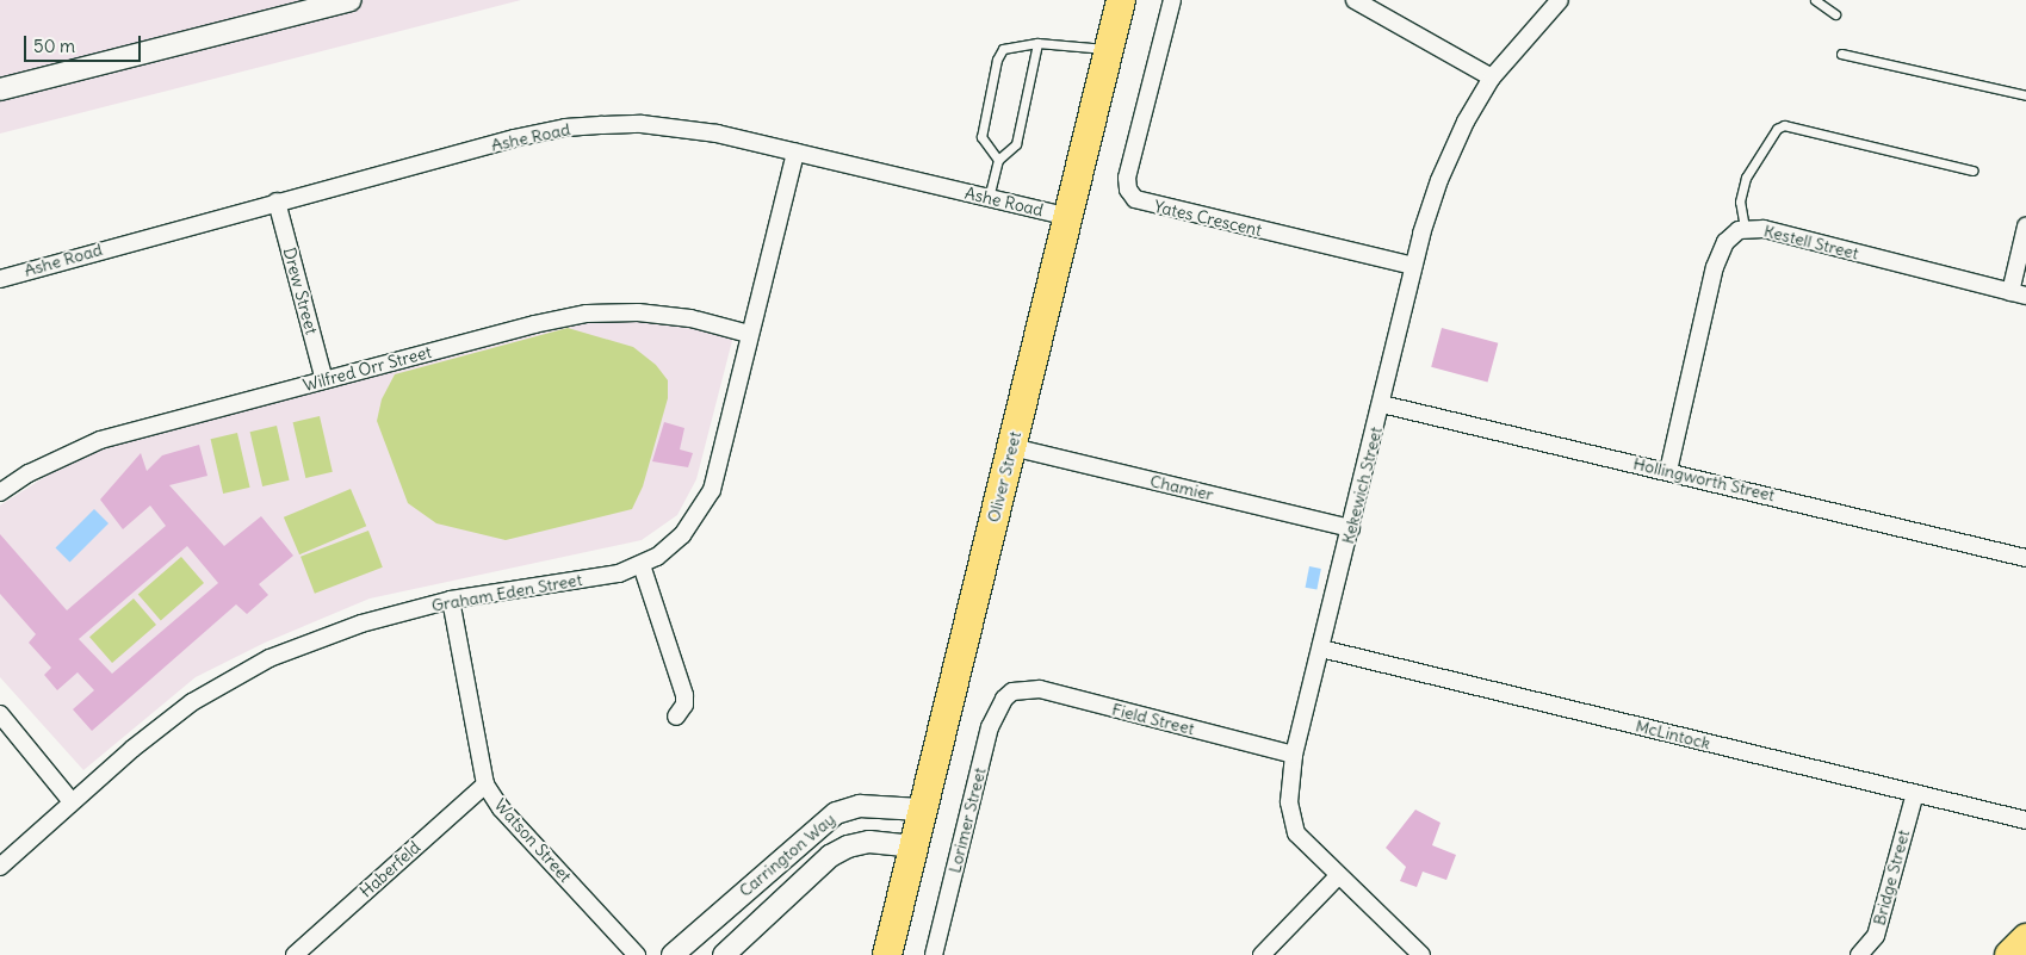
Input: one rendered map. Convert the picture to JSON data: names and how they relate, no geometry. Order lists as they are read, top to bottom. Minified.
{"streets":{"highway":["Oliver Street"],"street":["Ashe Road","Yates Crescent","Kestell Street","Drew Street","Wilfred Orr Street","Hollingworth Street","Kekewich Street","Chamier","Graham Eden Street","Field Street","McLintock","Lorimer Street","Watson Street","Carrington Way","Haberfeld","Bridge Street"]},"crossings":[["Ashe Road","Drew Street"],["Ashe Road","Oliver Street"],["Ashe Road","Graham Eden Street"],["Yates Crescent","Kekewich Street"],["Kestell Street","Hollingworth Street"],["Drew Street","Wilfred Orr Street"],["Wilfred Orr Street","Graham Eden Street"],["Oliver Street","Chamier"],["Oliver Street","Carrington Way"],["Hollingworth Street","Kekewich Street"],["Kekewich Street","Chamier"],["Kekewich Street","Field Street"],["Kekewich Street","McLintock"],["Graham Eden Street","Watson Street"],["Field Street","Lorimer Street"],["McLintock","Bridge Street"],["Watson Street","Haberfeld"]],"scale_bar":"50 m"}
